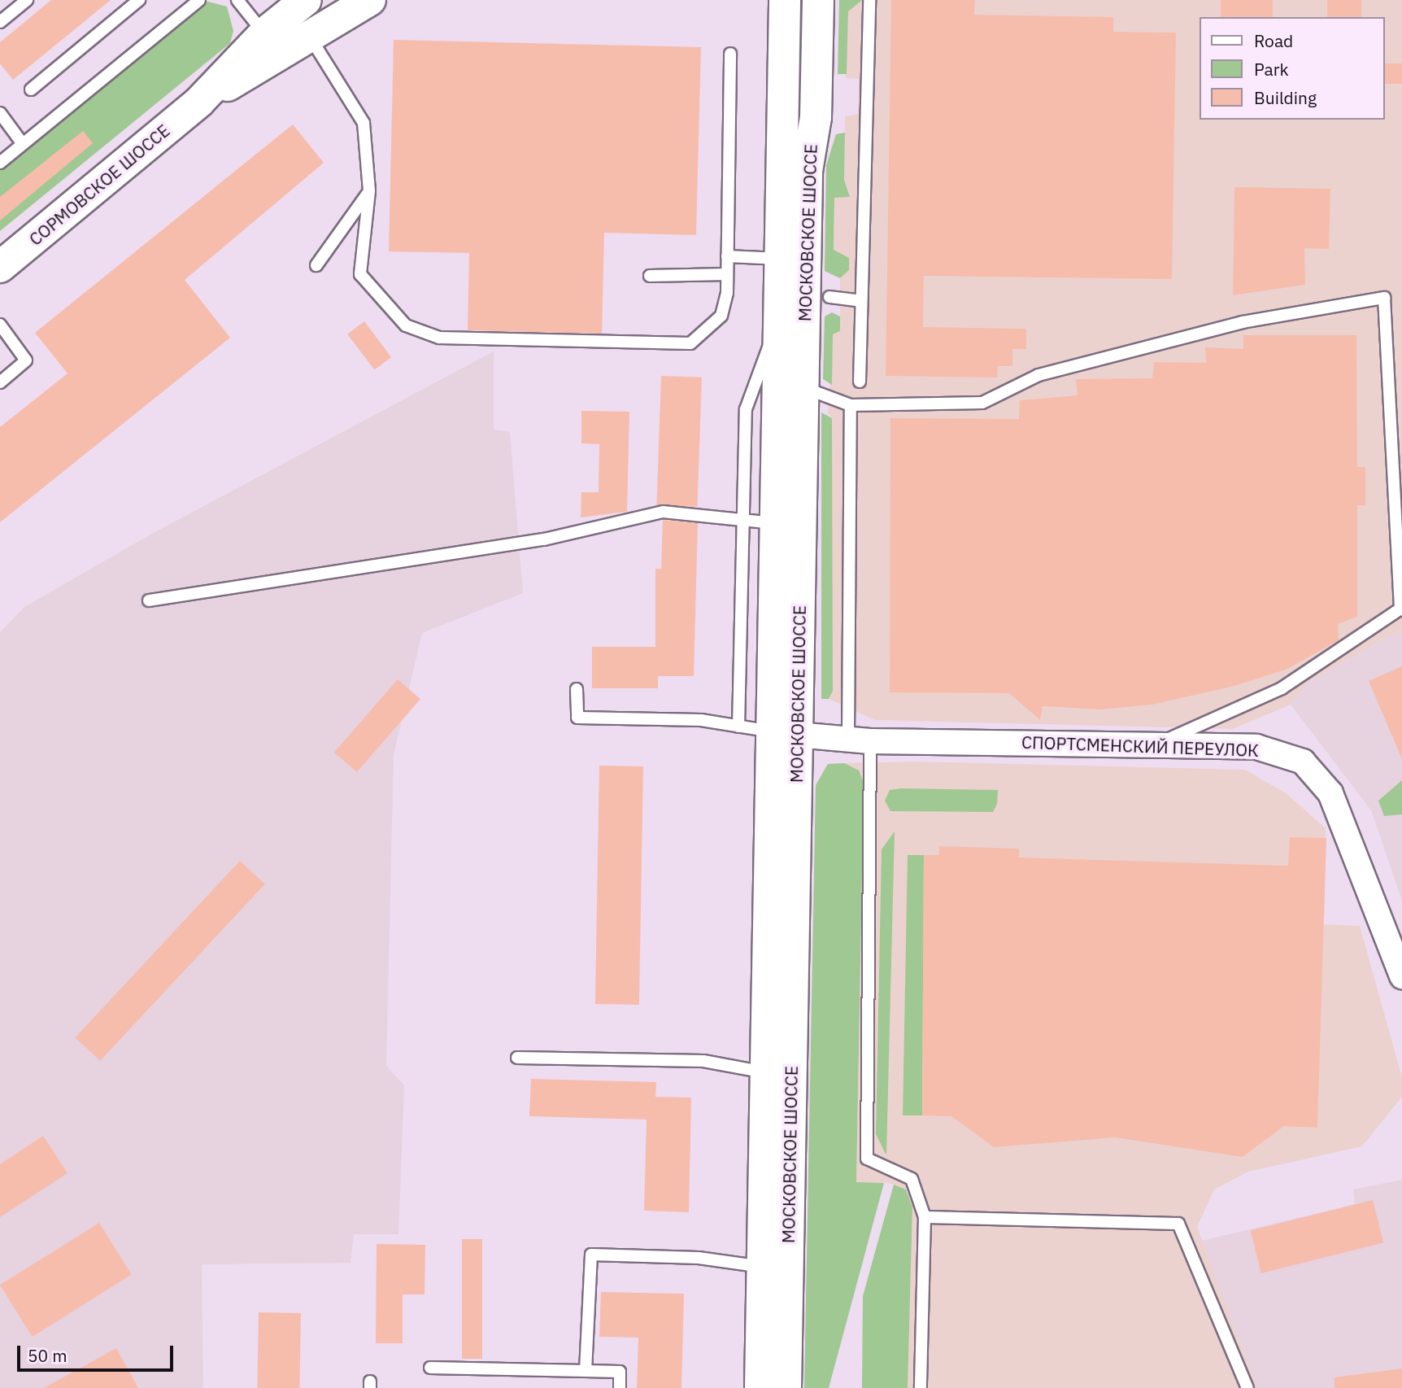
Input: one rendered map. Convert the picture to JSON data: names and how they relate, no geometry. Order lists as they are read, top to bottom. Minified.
{"streets":{"main road":["СОРМОВСКОЕ ШОССЕ","МОСКОВСКОЕ ШОССЕ"],"street":["СПОРТСМЕНСКИЙ ПЕРЕУЛОК"]},"crossings":[["МОСКОВСКОЕ ШОССЕ","СПОРТСМЕНСКИЙ ПЕРЕУЛОК"]],"legend":["Road","Park","Building"],"scale_bar":"50 m"}
